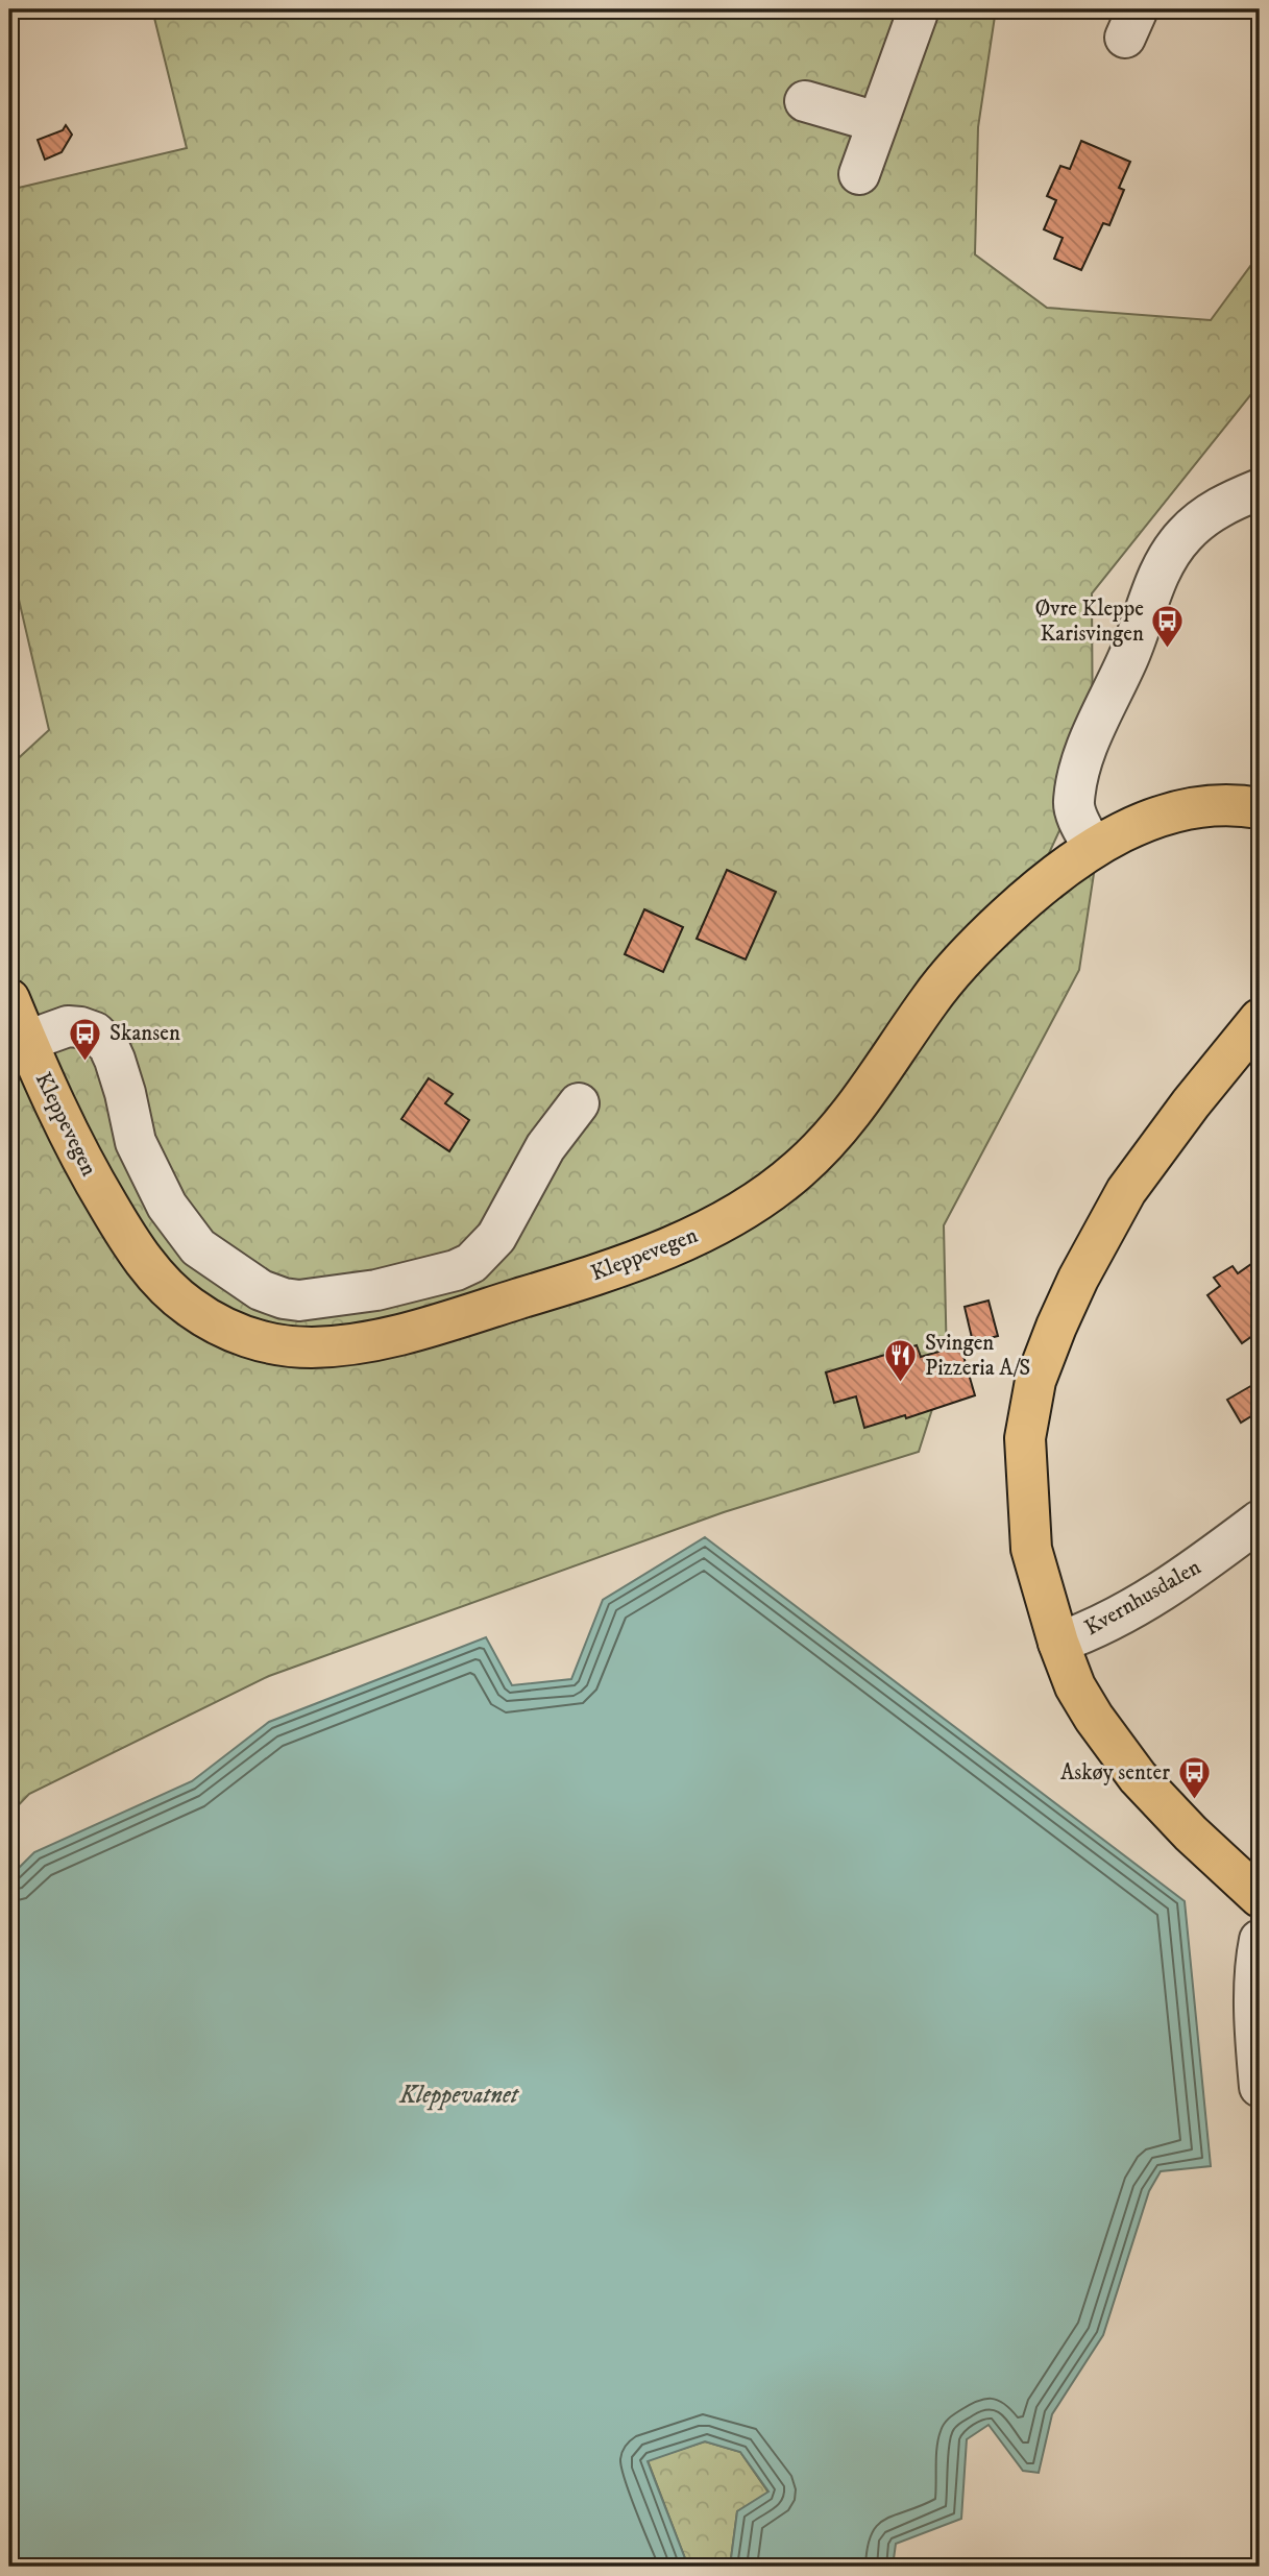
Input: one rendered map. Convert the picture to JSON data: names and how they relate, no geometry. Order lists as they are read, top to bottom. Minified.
{"streets":{"main road":["Kleppevegen"],"street":["Kvernhusdalen"]},"water":["Kleppevatnet"],"places":{"bus stop":["Øvre Kleppe Karisvingen","Skansen","Askøy senter"],"restaurant":["Svingen Pizzeria A/S"]}}
